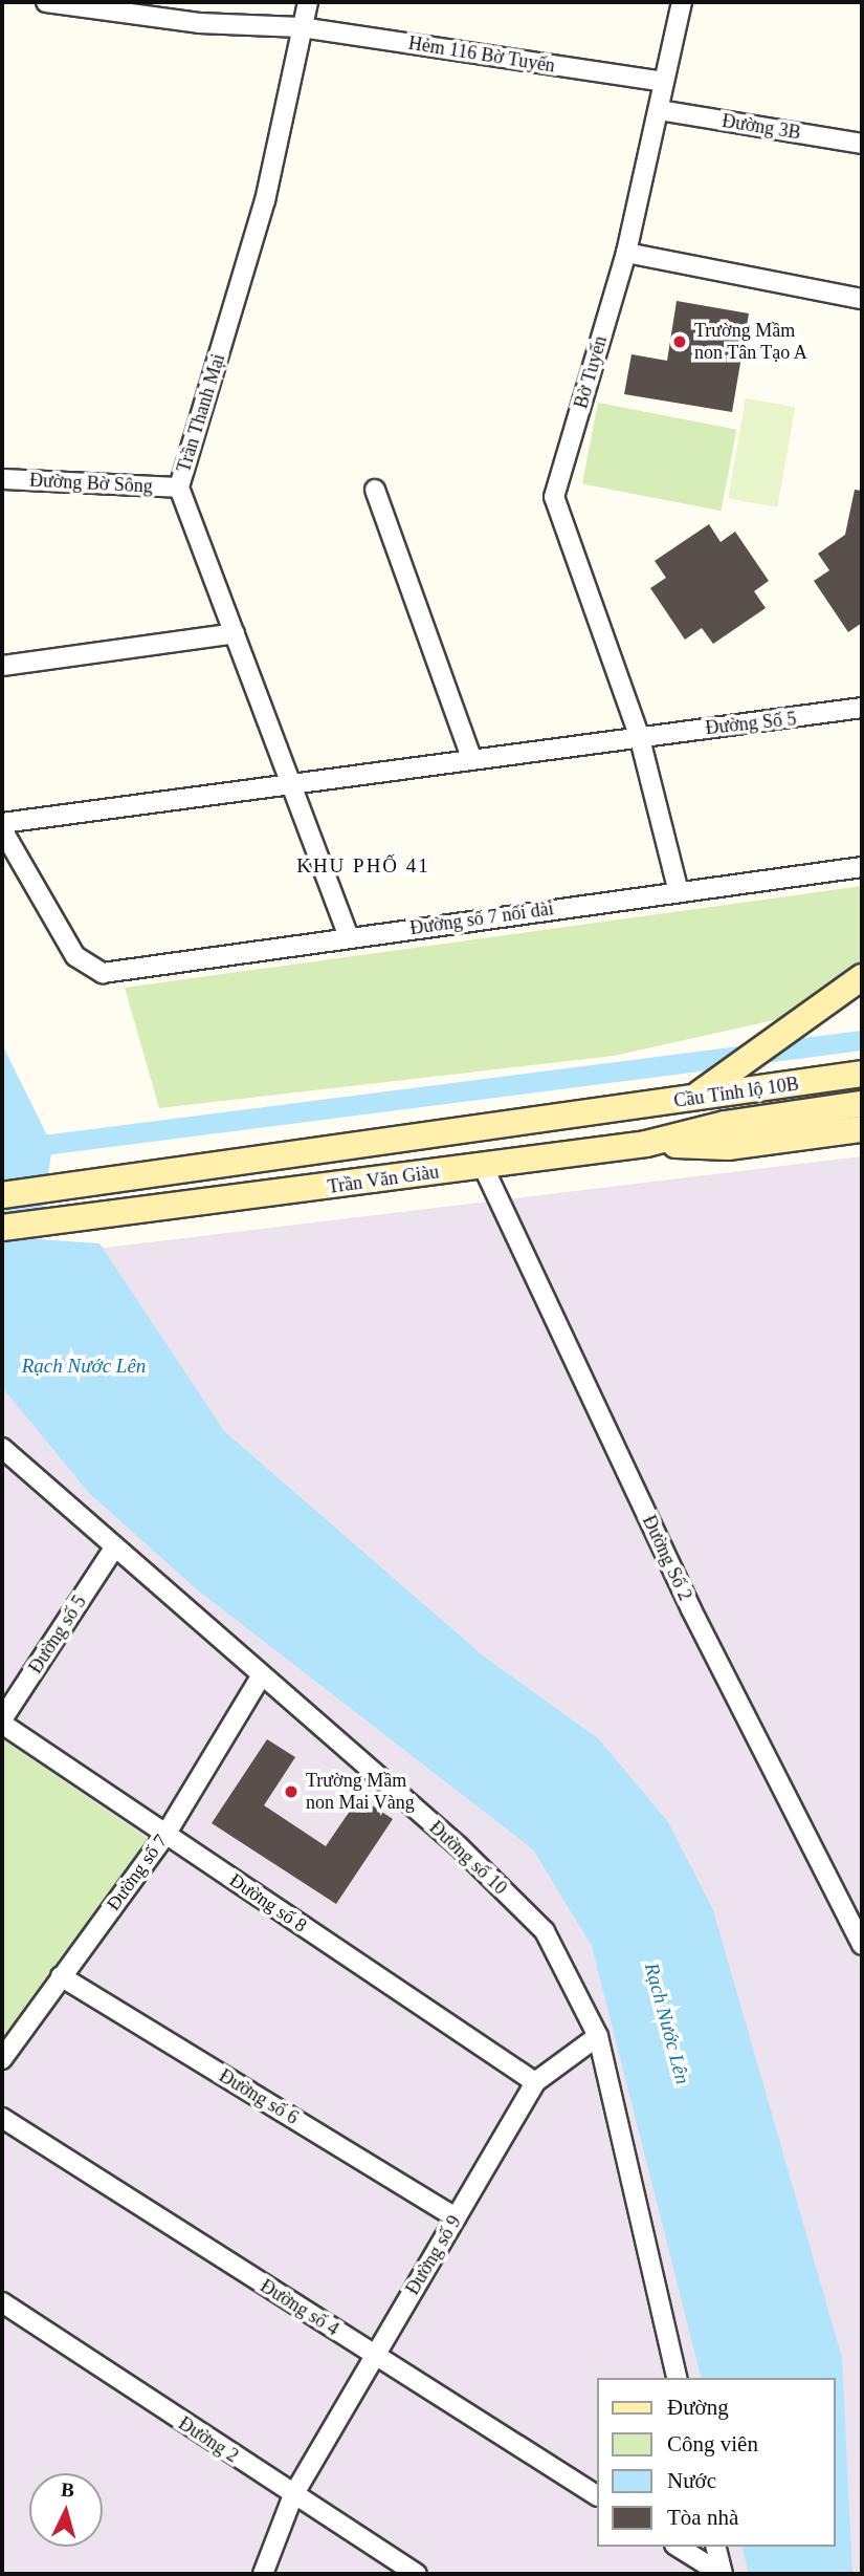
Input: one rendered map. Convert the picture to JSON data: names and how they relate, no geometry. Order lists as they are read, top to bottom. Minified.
{"streets":{"main road":["Cầu Tỉnh lộ 10B","Trần Văn Giàu"],"street":["Hẻm 116 Bờ Tuyến","Đường 3B","Bờ Tuyến","Trần Thanh Mại","Đường Bờ Sông","Đường Số 5","Đường số 7 nối dài","Đường Số 2","Đường số 5","Đường số 10","Đường số 7","Đường số 8","Đường số 6","Đường số 9","Đường số 4","Đường 2"]},"crossings":[["Hẻm 116 Bờ Tuyến","Bờ Tuyến"],["Hẻm 116 Bờ Tuyến","Trần Thanh Mại"],["Đường 3B","Bờ Tuyến"],["Bờ Tuyến","Đường Số 5"],["Bờ Tuyến","Đường số 7 nối dài"],["Trần Thanh Mại","Đường Bờ Sông"],["Trần Thanh Mại","Đường Số 5"],["Trần Thanh Mại","Đường số 7 nối dài"],["Cầu Tỉnh lộ 10B","Trần Văn Giàu"],["Trần Văn Giàu","Đường Số 2"],["Đường số 5","Đường số 10"],["Đường số 5","Đường số 8"],["Đường số 10","Đường số 7"],["Đường số 10","Đường số 9"],["Đường số 7","Đường số 8"],["Đường số 7","Đường số 6"],["Đường số 8","Đường số 9"],["Đường số 6","Đường số 9"],["Đường số 9","Đường số 4"],["Đường số 9","Đường 2"]],"districts":["KHU PHỐ 41"],"water":["Rạch Nước Lên"],"places":["Trường Mầm non Tân Tạo A","Trường Mầm non Mai Vàng"],"legend":["Đường","Công viên","Nước","Tòa nhà"],"north":"top"}
